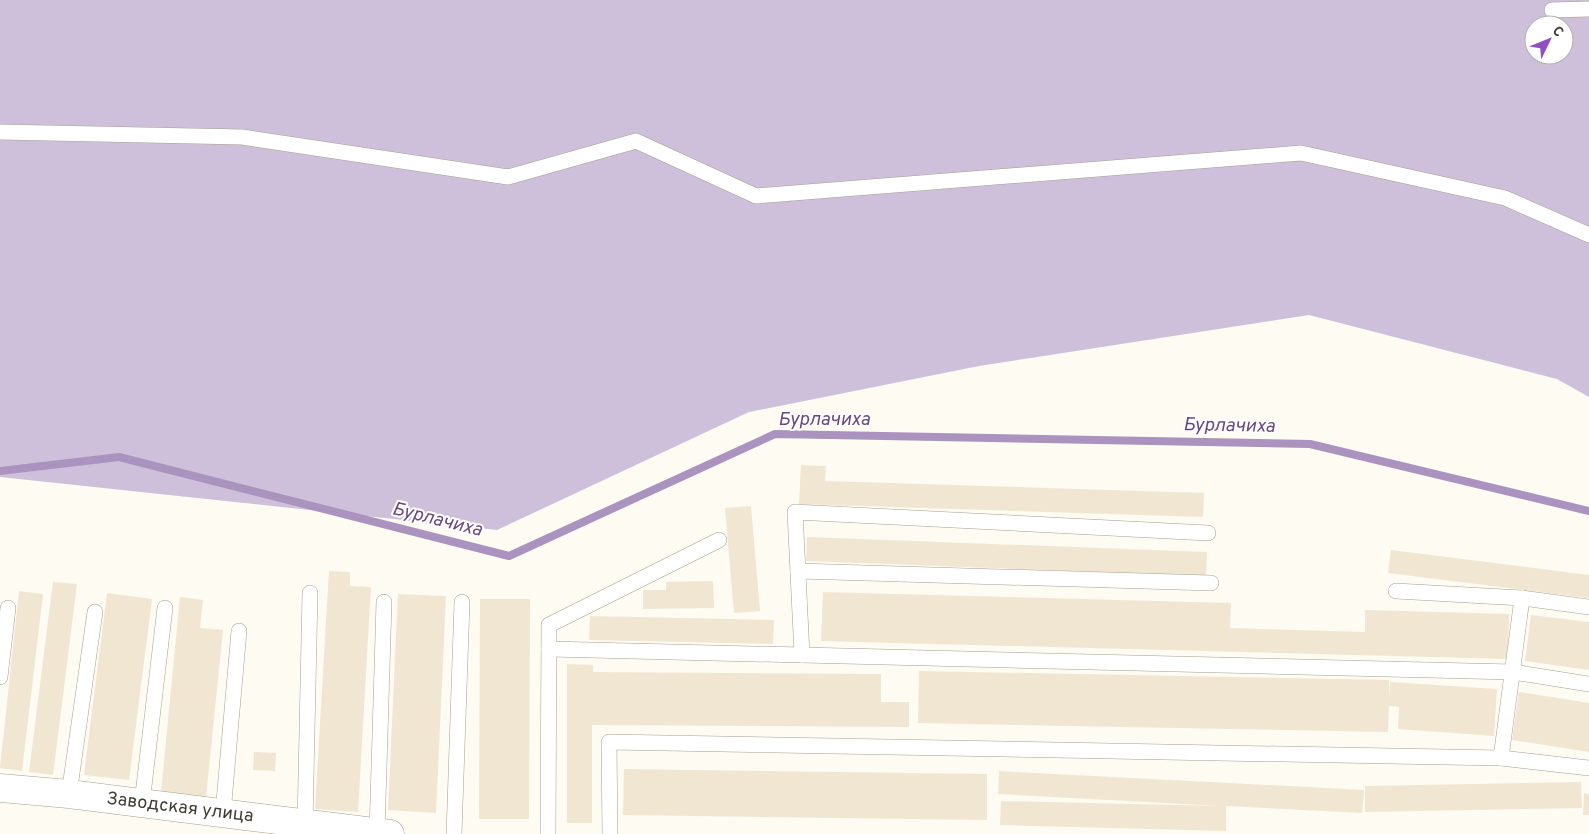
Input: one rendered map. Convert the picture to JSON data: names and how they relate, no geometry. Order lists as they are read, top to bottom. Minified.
{"streets":{"street":["Заводская улица"]},"water":["Бурлачиха"],"north":"top right"}
